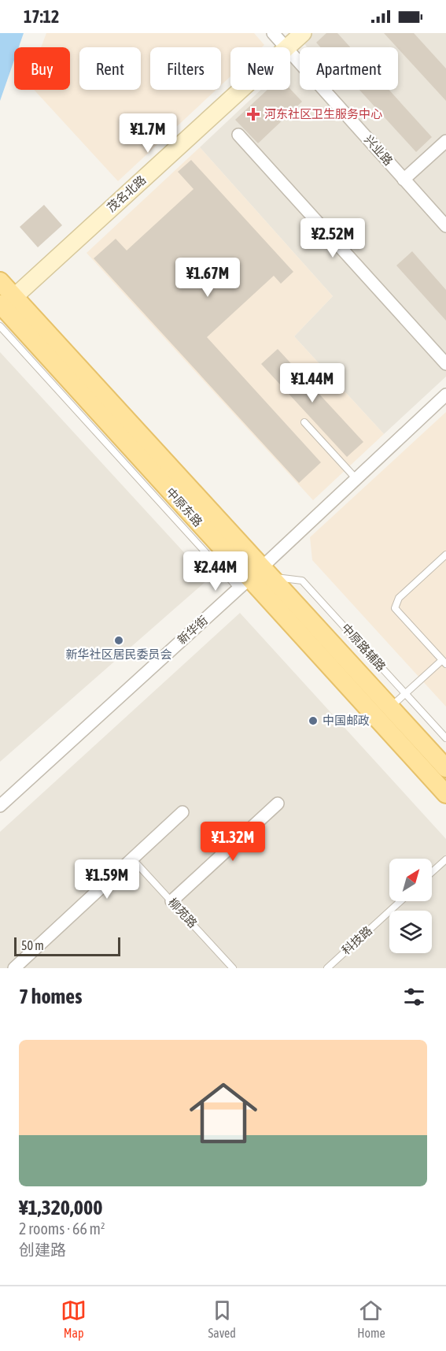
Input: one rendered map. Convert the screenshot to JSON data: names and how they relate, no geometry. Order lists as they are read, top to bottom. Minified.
{"streets":{"main road":["中原东路"],"street":["兴业路","茂名北路","新华街"],"lane":["中原路辅路","柳苑路","科技路"]},"crossings":[["茂名北路","中原东路"],["中原东路","新华街"],["中原东路","中原路辅路"],["新华街","中原路辅路"]],"places":{"health":["河东社区卫生服务中心"],"other":["新华社区居民委员会","中国邮政"]},"scale_bar":"50 m","north":"top right","page":{"status":"17:12","chip":["Buy","Rent","Filters","New","Apartment"],"price":["¥1.7M","¥2.52M","¥1.67M","¥1.44M","¥2.44M","¥1.32M","¥1.59M"],"scale":"50 m","heading":"7 homes","list":[{"name":"¥1,320,000","note":"2 rooms · 66 m² · 创建路"}],"tabs":["Map","Saved","Home"]}}
